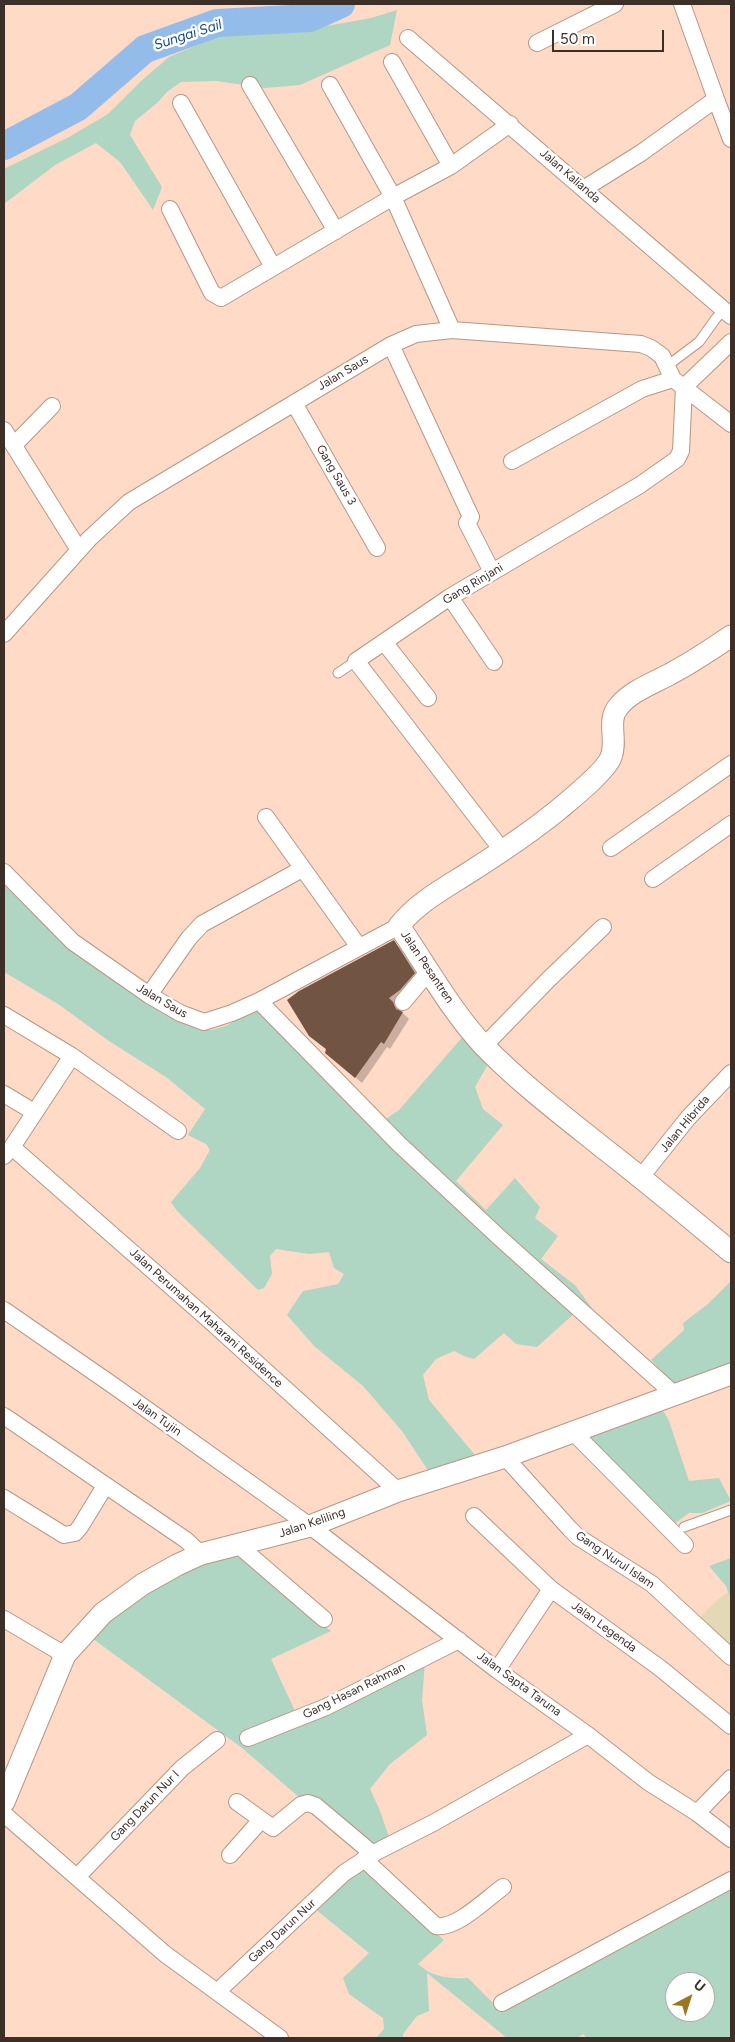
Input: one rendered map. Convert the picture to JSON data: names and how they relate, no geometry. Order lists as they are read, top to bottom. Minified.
{"streets":{"street":["Jalan Kalianda","Jalan Saus","Gang Saus 3","Gang Rinjani","Jalan Pesantren","Jalan Hibrida","Jalan Perumahan Maharani Residence","Jalan Tujin","Jalan Keliling","Gang Nurul Islam","Jalan Legenda","Jalan Sapta Taruna","Gang Hasan Rahman","Gang Darun Nur I","Gang Darun Nur"]},"crossings":[["Jalan Saus","Gang Saus 3"],["Jalan Saus","Gang Rinjani"],["Jalan Saus","Jalan Pesantren"],["Jalan Pesantren","Jalan Hibrida"],["Jalan Perumahan Maharani Residence","Jalan Keliling"],["Jalan Tujin","Jalan Keliling"],["Jalan Tujin","Jalan Sapta Taruna"],["Jalan Keliling","Gang Nurul Islam"],["Jalan Keliling","Jalan Sapta Taruna"],["Jalan Sapta Taruna","Gang Hasan Rahman"],["Jalan Sapta Taruna","Gang Darun Nur"]],"water":["Sungai Sail"],"scale_bar":"50 m","north":"top right"}
